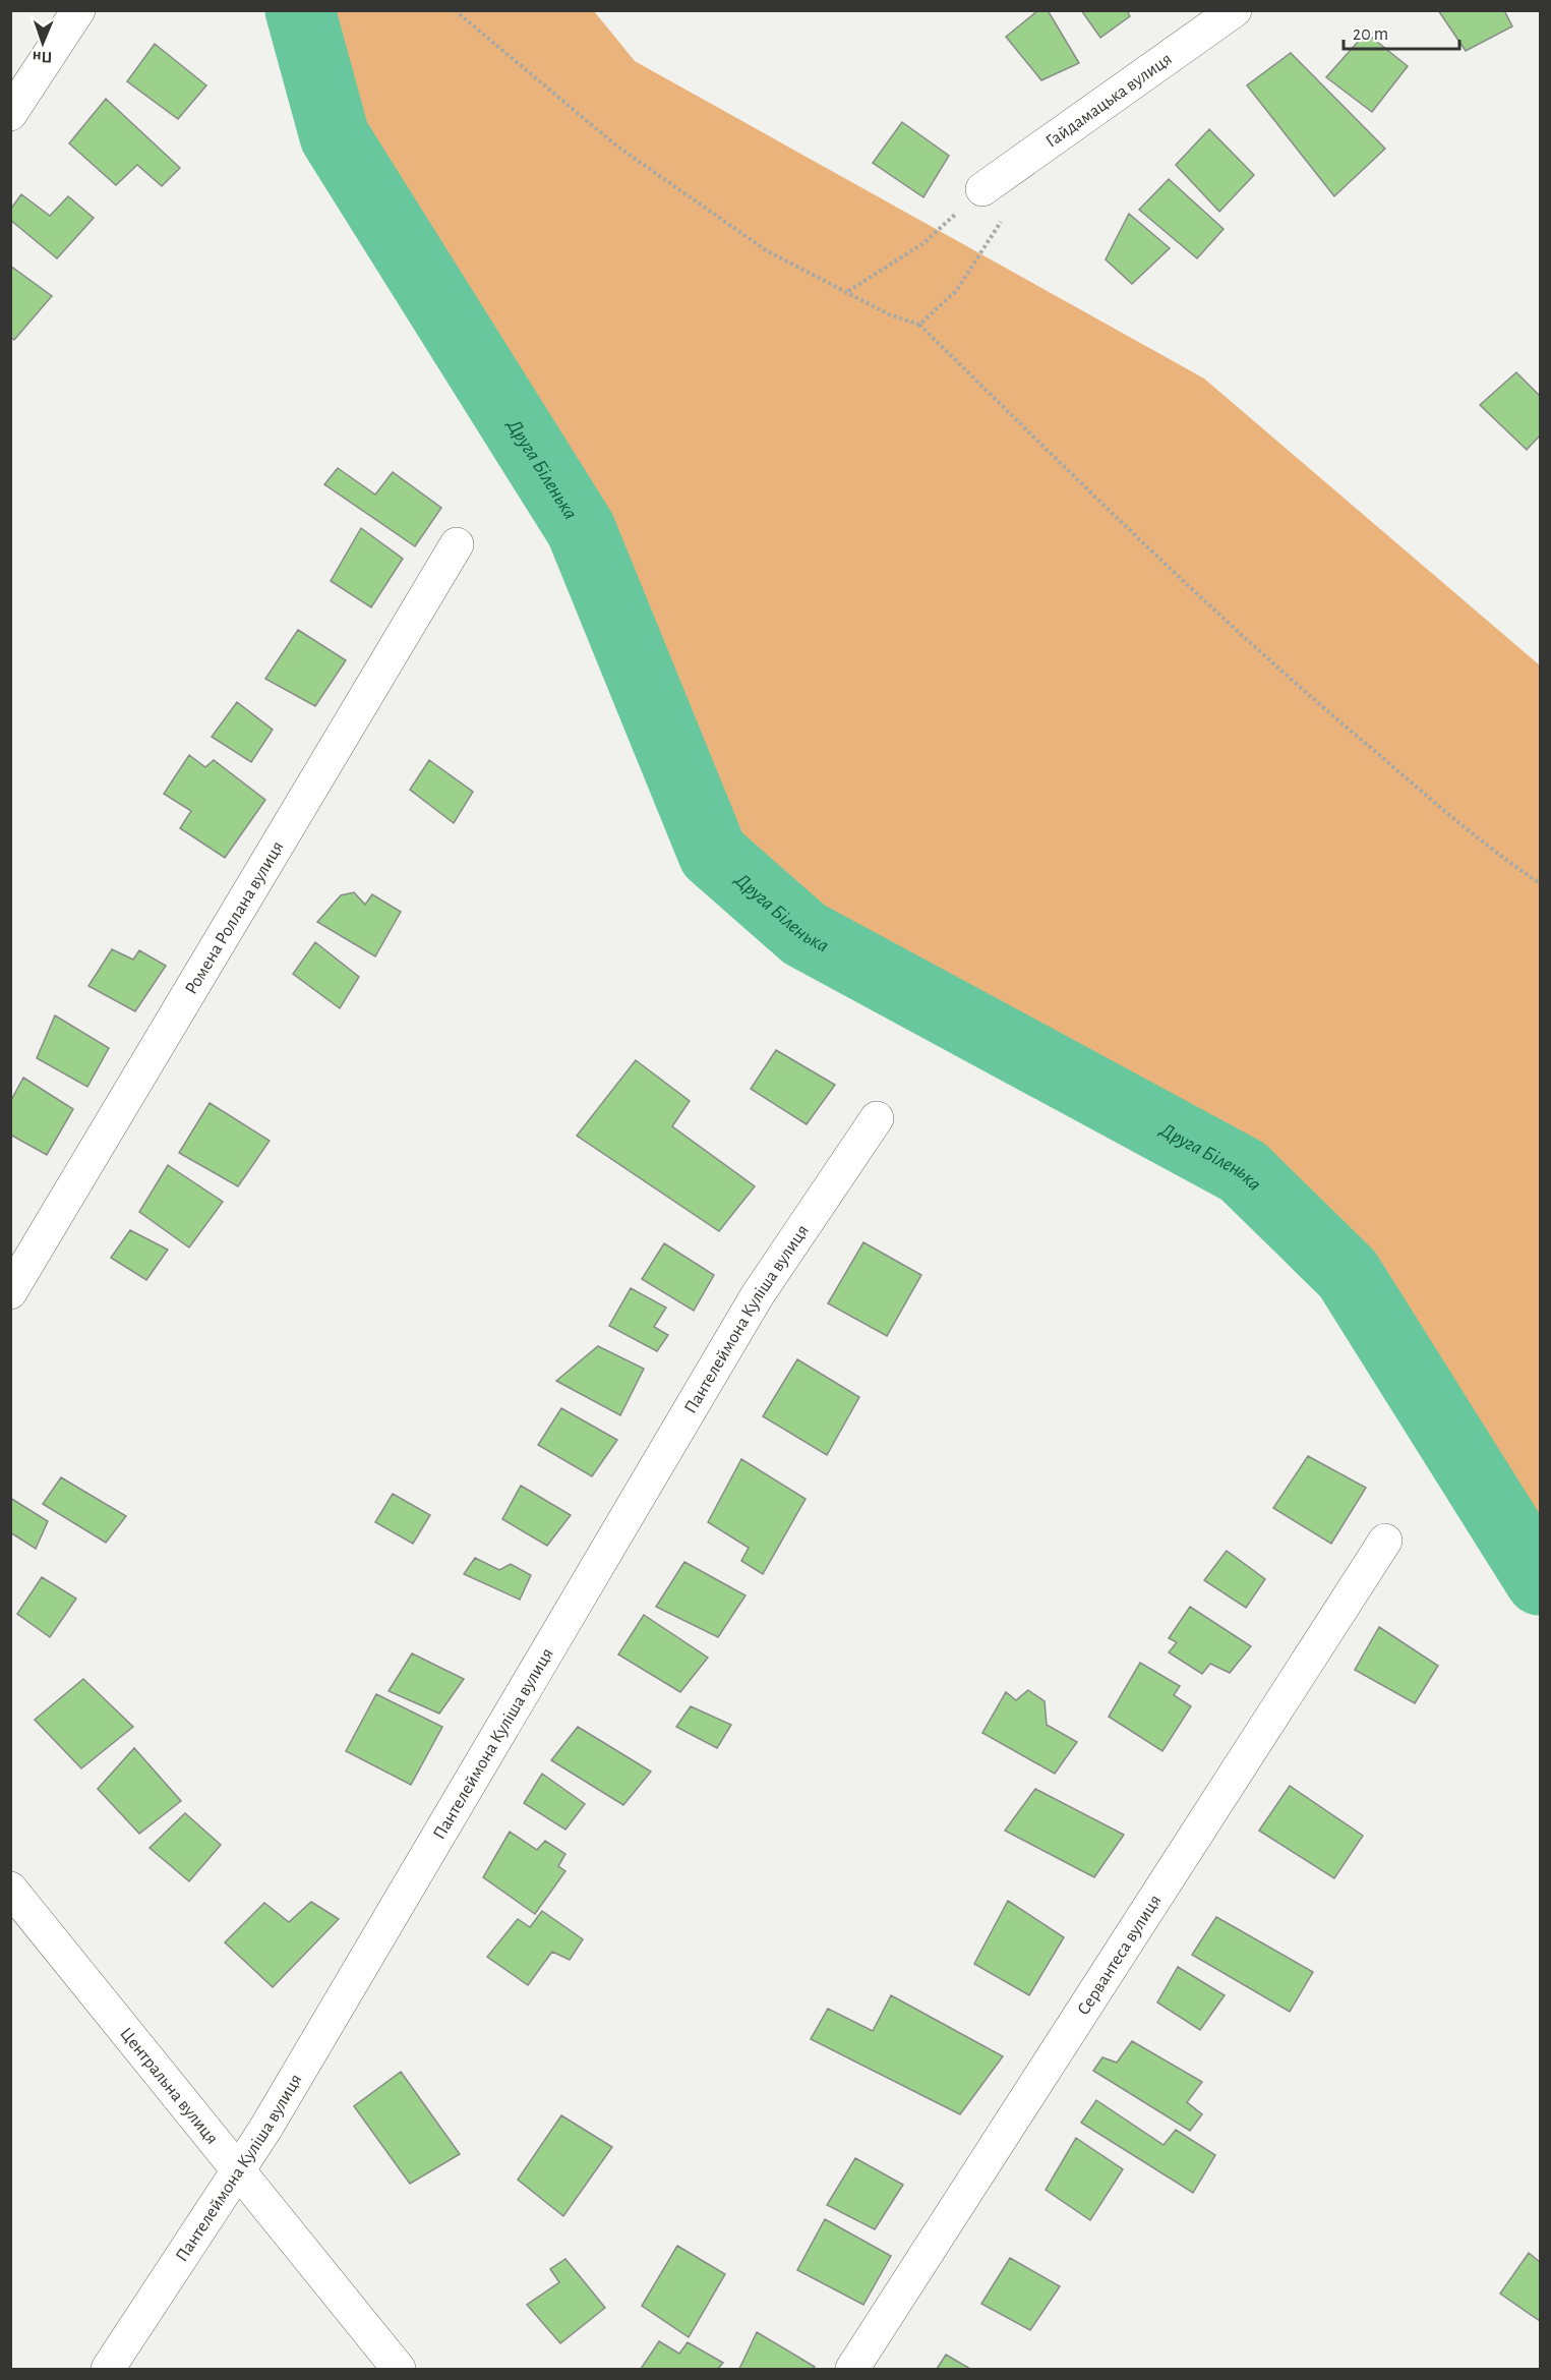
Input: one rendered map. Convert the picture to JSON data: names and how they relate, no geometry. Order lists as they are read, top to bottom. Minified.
{"streets":{"street":["Гайдамацька вулиця","Ромена Роллана вулиця","Пантелеймона Куліша вулиця","Сервантеса вулиця","Центральна вулиця"]},"crossings":[["Пантелеймона Куліша вулиця","Центральна вулиця"]],"water":["Друга Біленька"],"scale_bar":"20 m","north":"bottom"}
